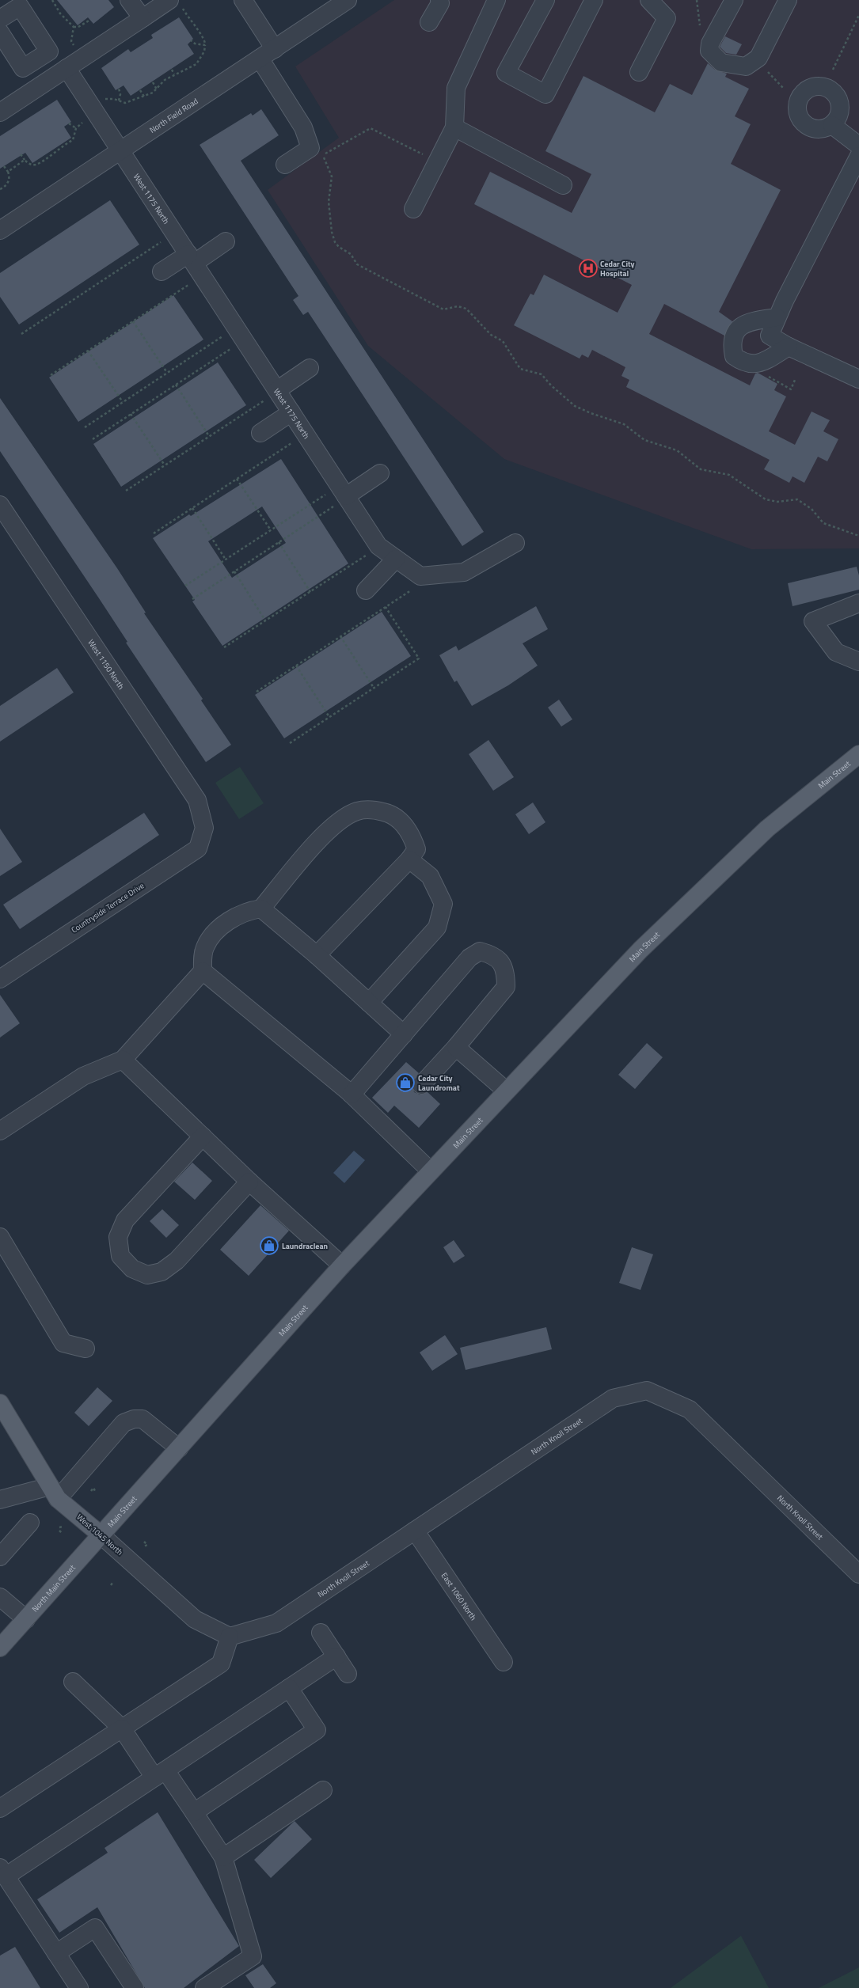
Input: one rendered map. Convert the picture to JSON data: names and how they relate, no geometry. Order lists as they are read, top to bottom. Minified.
{"streets":{"main road":["Main Street","West 1045 North","North Main Street"],"street":["North Field Road","West 1175 North","West 1150 North","Countryside Terrace Drive","North Knoll Street","East 1060 North"]},"crossings":[["North Field Road","West 1175 North"],["West 1150 North","Countryside Terrace Drive"],["Main Street","West 1045 North"],["Main Street","North Main Street"],["North Knoll Street","West 1045 North"],["North Knoll Street","East 1060 North"],["West 1045 North","North Main Street"]],"places":{"hospital":["Cedar City Hospital"],"shop":["Cedar City Laundromat","Laundraclean"]}}
